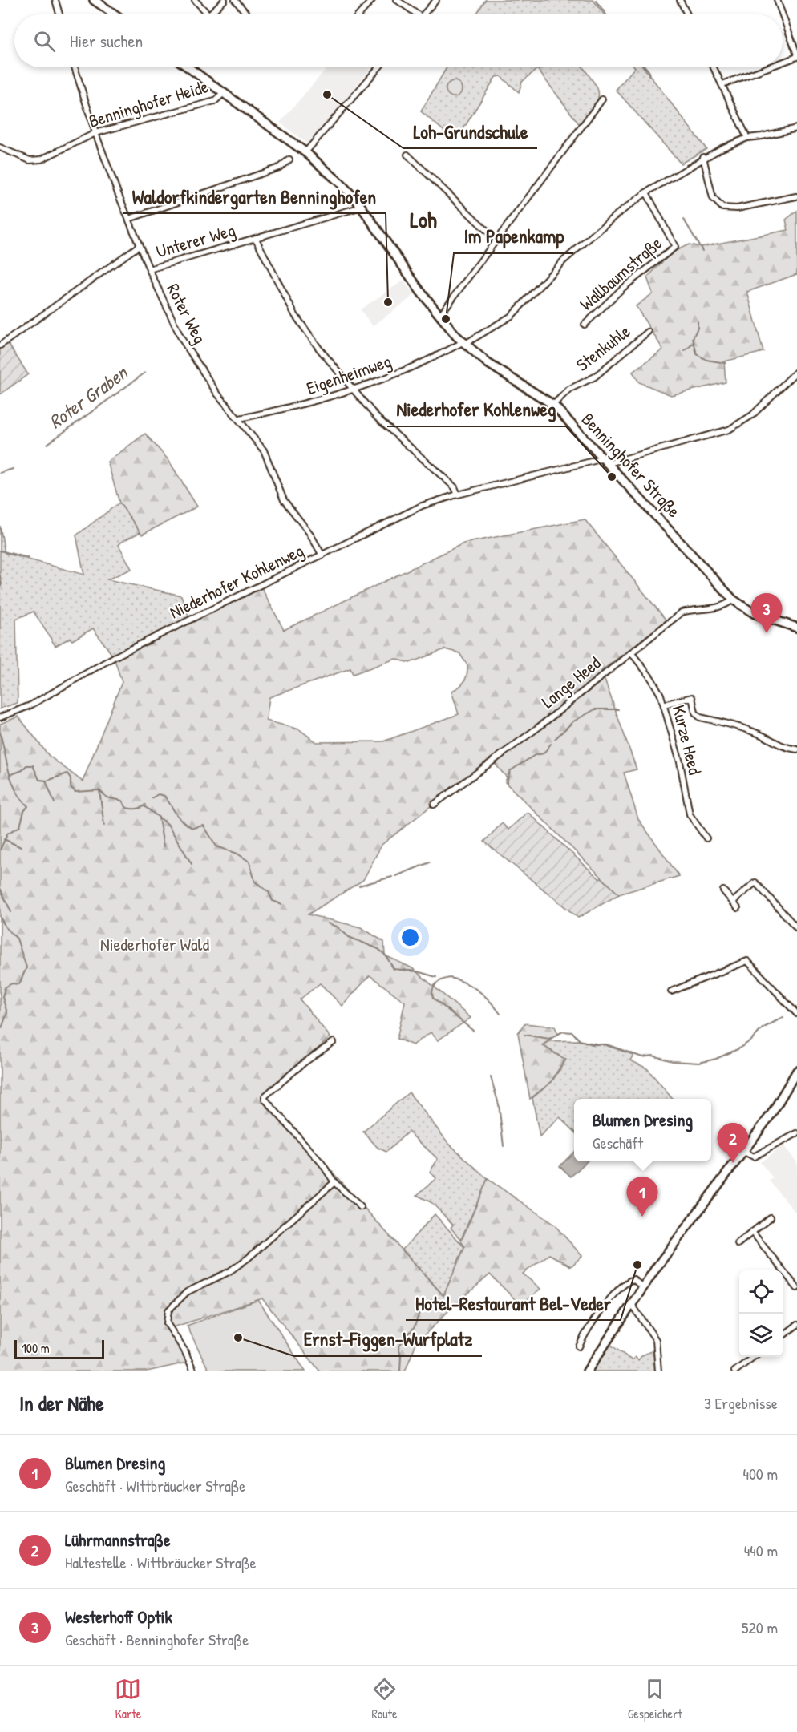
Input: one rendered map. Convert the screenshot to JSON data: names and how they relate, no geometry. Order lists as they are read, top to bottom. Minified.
{"streets":{"main road":["Benninghofer Straße"],"street":["Benninghofer Heide","Unterer Weg","Wallbaumstraße","Roter Weg","Stenkuhle","Eigenheimweg","Niederhofer Kohlenweg","Lange Heed","Kurze Heed"]},"crossings":[["Benninghofer Heide","Roter Weg"],["Benninghofer Heide","Benninghofer Straße"],["Unterer Weg","Roter Weg"],["Unterer Weg","Benninghofer Straße"],["Wallbaumstraße","Eigenheimweg"],["Roter Weg","Eigenheimweg"],["Roter Weg","Niederhofer Kohlenweg"],["Stenkuhle","Benninghofer Straße"],["Eigenheimweg","Benninghofer Straße"],["Benninghofer Straße","Niederhofer Kohlenweg"],["Benninghofer Straße","Lange Heed"],["Lange Heed","Kurze Heed"]],"districts":["Loh"],"water":["Roter Graben"],"parks":["Niederhofer Wald"],"places":["Loh-Grundschule","Waldorfkindergarten Benninghofen","Im Papenkamp","Niederhofer Kohlenweg","Hotel-Restaurant Bel-Veder","Ernst-Figgen-Wurfplatz"],"scale_bar":"100 m","page":{"search":"Hier suchen","pins":["3","2","1"],"popup":["Blumen Dresing","Geschäft"],"scale":"100 m","heading":["In der Nähe","3 Ergebnisse"],"list":[{"mark":"1","name":"Blumen Dresing","note":"Geschäft · Wittbräucker Straße","value":"400 m"},{"mark":"2","name":"Lührmannstraße","note":"Haltestelle · Wittbräucker Straße","value":"440 m"},{"mark":"3","name":"Westerhoff Optik","note":"Geschäft · Benninghofer Straße","value":"520 m"}],"nav":["Karte","Route","Gespeichert"]}}
